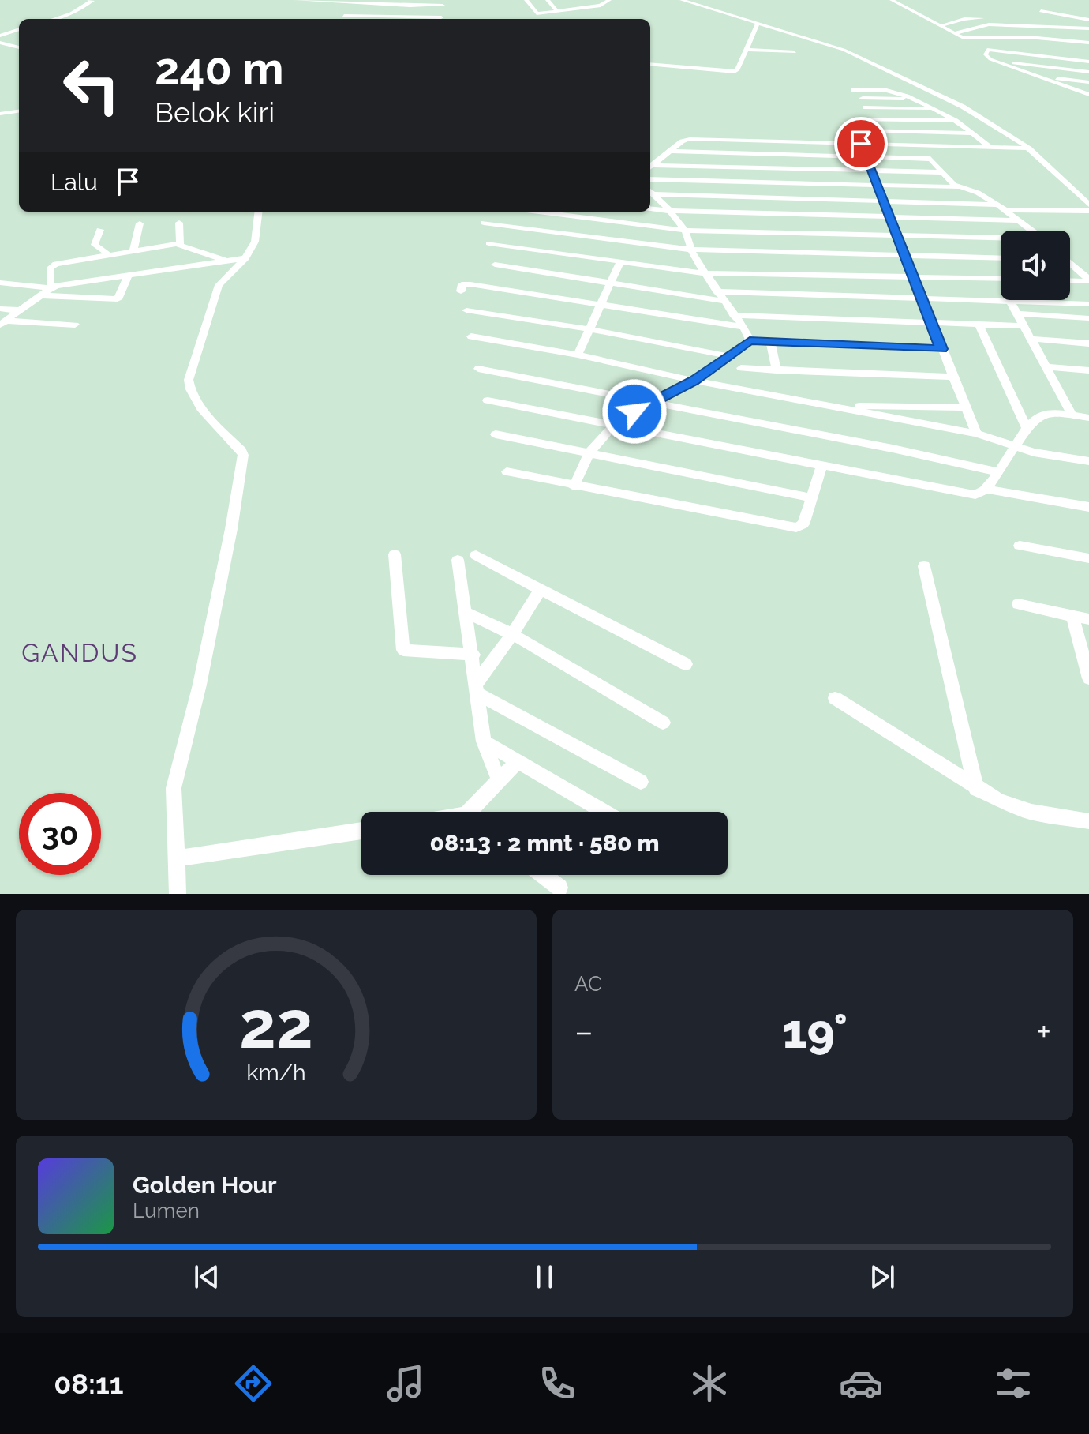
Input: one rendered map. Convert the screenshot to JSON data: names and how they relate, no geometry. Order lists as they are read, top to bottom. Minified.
{"districts":["GANDUS"],"page":{"turn":["240 m","Belok kiri"],"then":"Lalu","limit":"30","trip":"08:13 · 2 mnt · 580 m","tile":"AC","heat":["−","19°","+"],"song":["Golden Hour","Lumen"],"tabs":"08:11","gauge":["22","km/h"]}}
